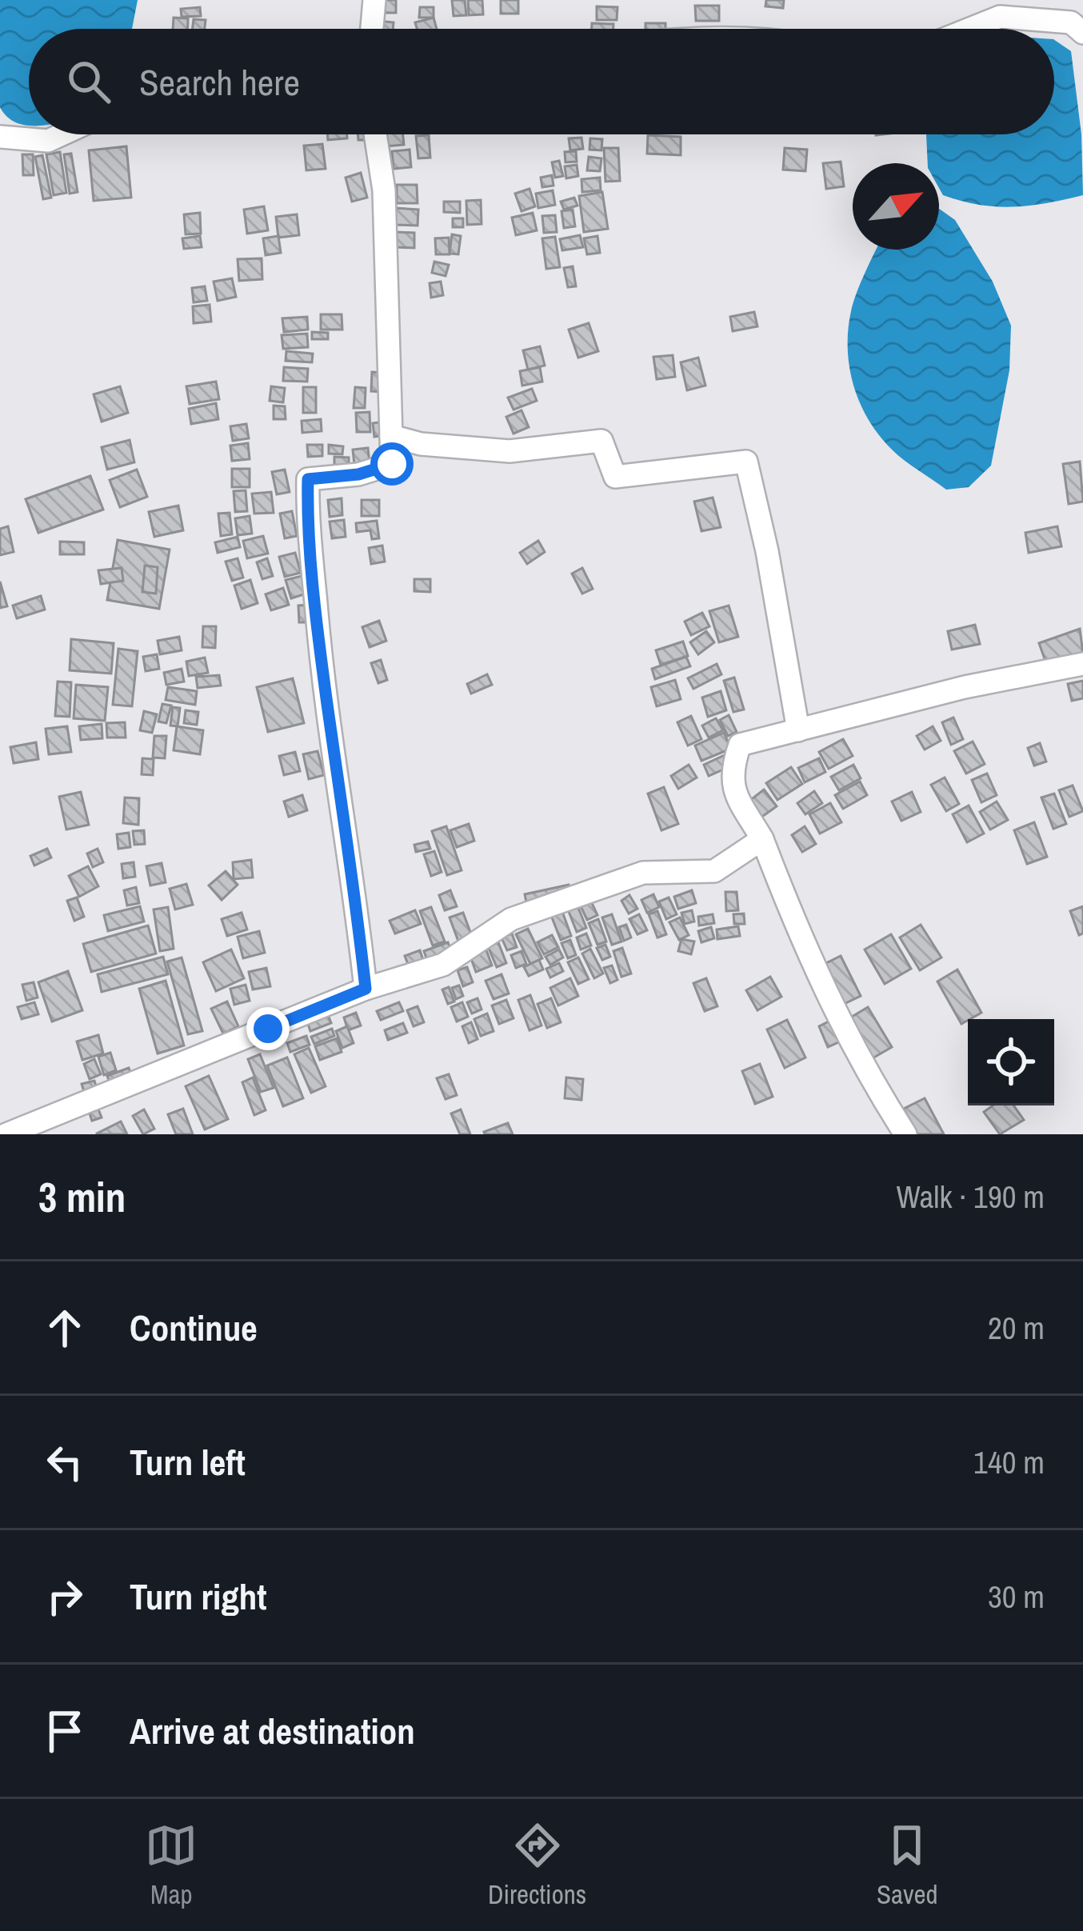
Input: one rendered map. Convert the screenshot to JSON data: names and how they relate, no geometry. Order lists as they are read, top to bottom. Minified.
{"north":"top right","page":{"search":"Search here","heading":["3 min","Walk · 190 m"],"list":[["Continue","20 m"],["Turn left","140 m"],["Turn right","30 m"],"Arrive at destination"],"nav":["Map","Directions","Saved"]}}
